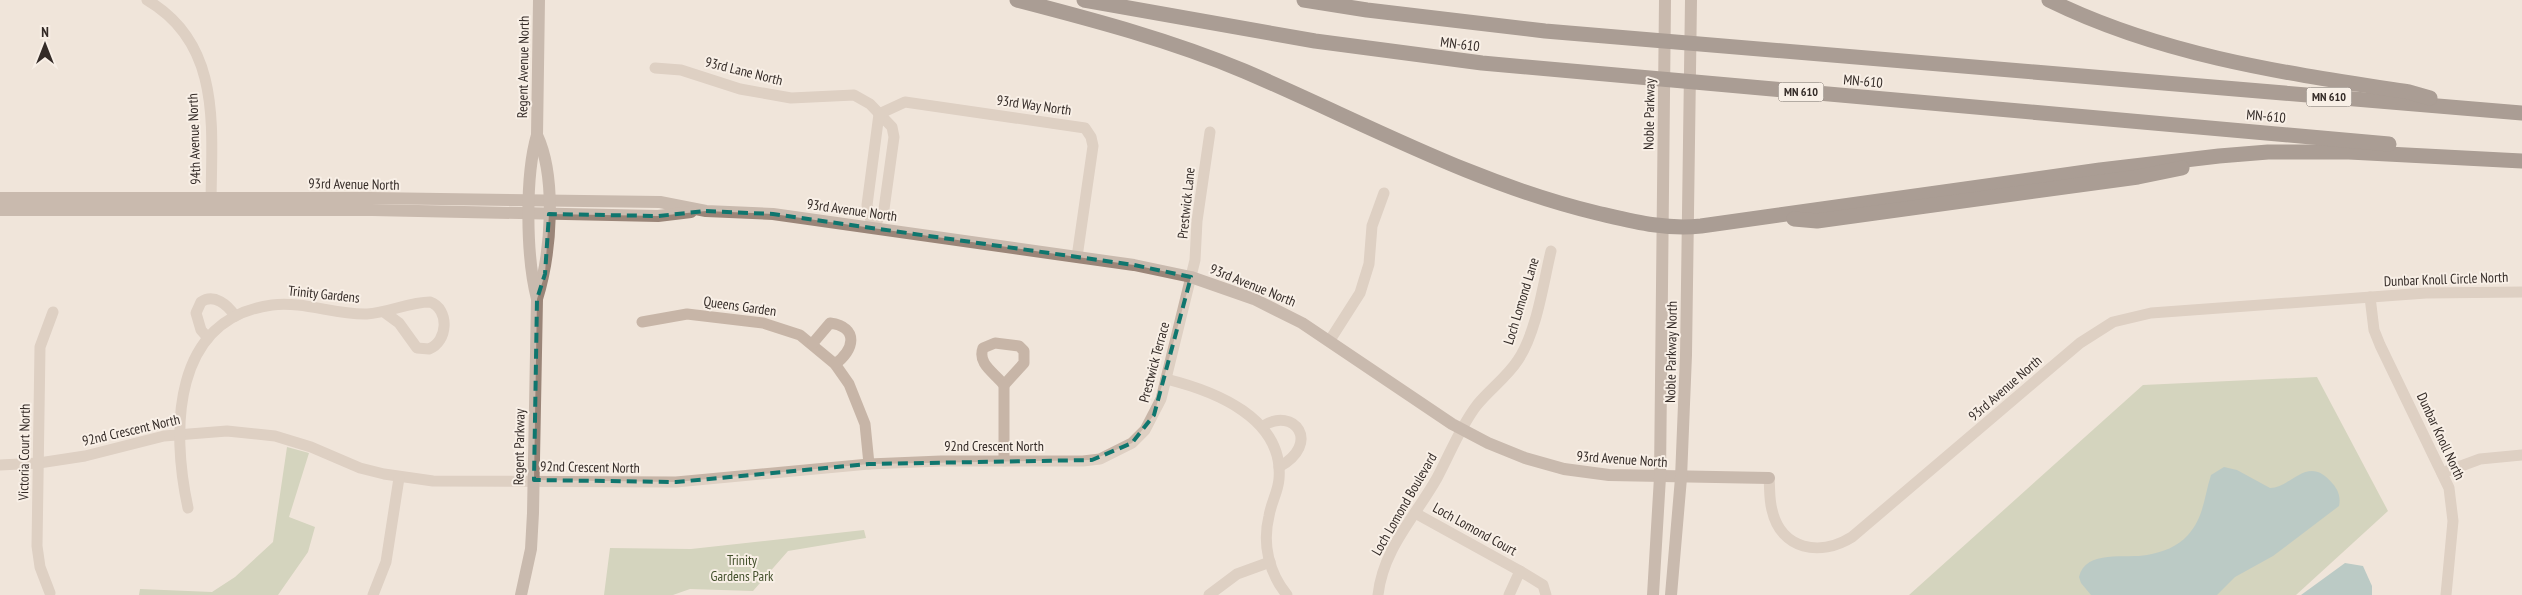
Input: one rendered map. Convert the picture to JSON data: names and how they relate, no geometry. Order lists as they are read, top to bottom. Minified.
{"streets":{"highway":["MN-610","MN 610"],"street":["Regent Avenue North","93rd Lane North","93rd Way North","Noble Parkway","94th Avenue North","93rd Avenue North","Prestwick Lane","Dunbar Knoll Circle North","Trinity Gardens","Loch Lomond Lane","Queens Garden","Noble Parkway North","Prestwick Terrace","92nd Crescent North","Dunbar Knoll North","Regent Parkway","Victoria Court North","Loch Lomond Boulevard","Loch Lomond Court"]},"crossings":[["MN-610","MN 610"],["Regent Avenue North","93rd Avenue North"],["Regent Avenue North","Regent Parkway"],["93rd Lane North","93rd Way North"],["93rd Lane North","93rd Avenue North"],["93rd Way North","93rd Avenue North"],["Noble Parkway","Noble Parkway North"],["94th Avenue North","93rd Avenue North"],["93rd Avenue North","Prestwick Lane"],["93rd Avenue North","Dunbar Knoll Circle North"],["93rd Avenue North","Loch Lomond Lane"],["93rd Avenue North","Noble Parkway North"],["93rd Avenue North","Prestwick Terrace"],["93rd Avenue North","Dunbar Knoll North"],["93rd Avenue North","Regent Parkway"],["93rd Avenue North","Loch Lomond Boulevard"],["Prestwick Lane","Prestwick Terrace"],["Dunbar Knoll Circle North","Dunbar Knoll North"],["Trinity Gardens","92nd Crescent North"],["Loch Lomond Lane","Loch Lomond Boulevard"],["Queens Garden","92nd Crescent North"],["Prestwick Terrace","92nd Crescent North"],["92nd Crescent North","Regent Parkway"],["92nd Crescent North","Victoria Court North"],["Loch Lomond Boulevard","Loch Lomond Court"]],"parks":["Trinity Gardens Park"],"north":"top"}
